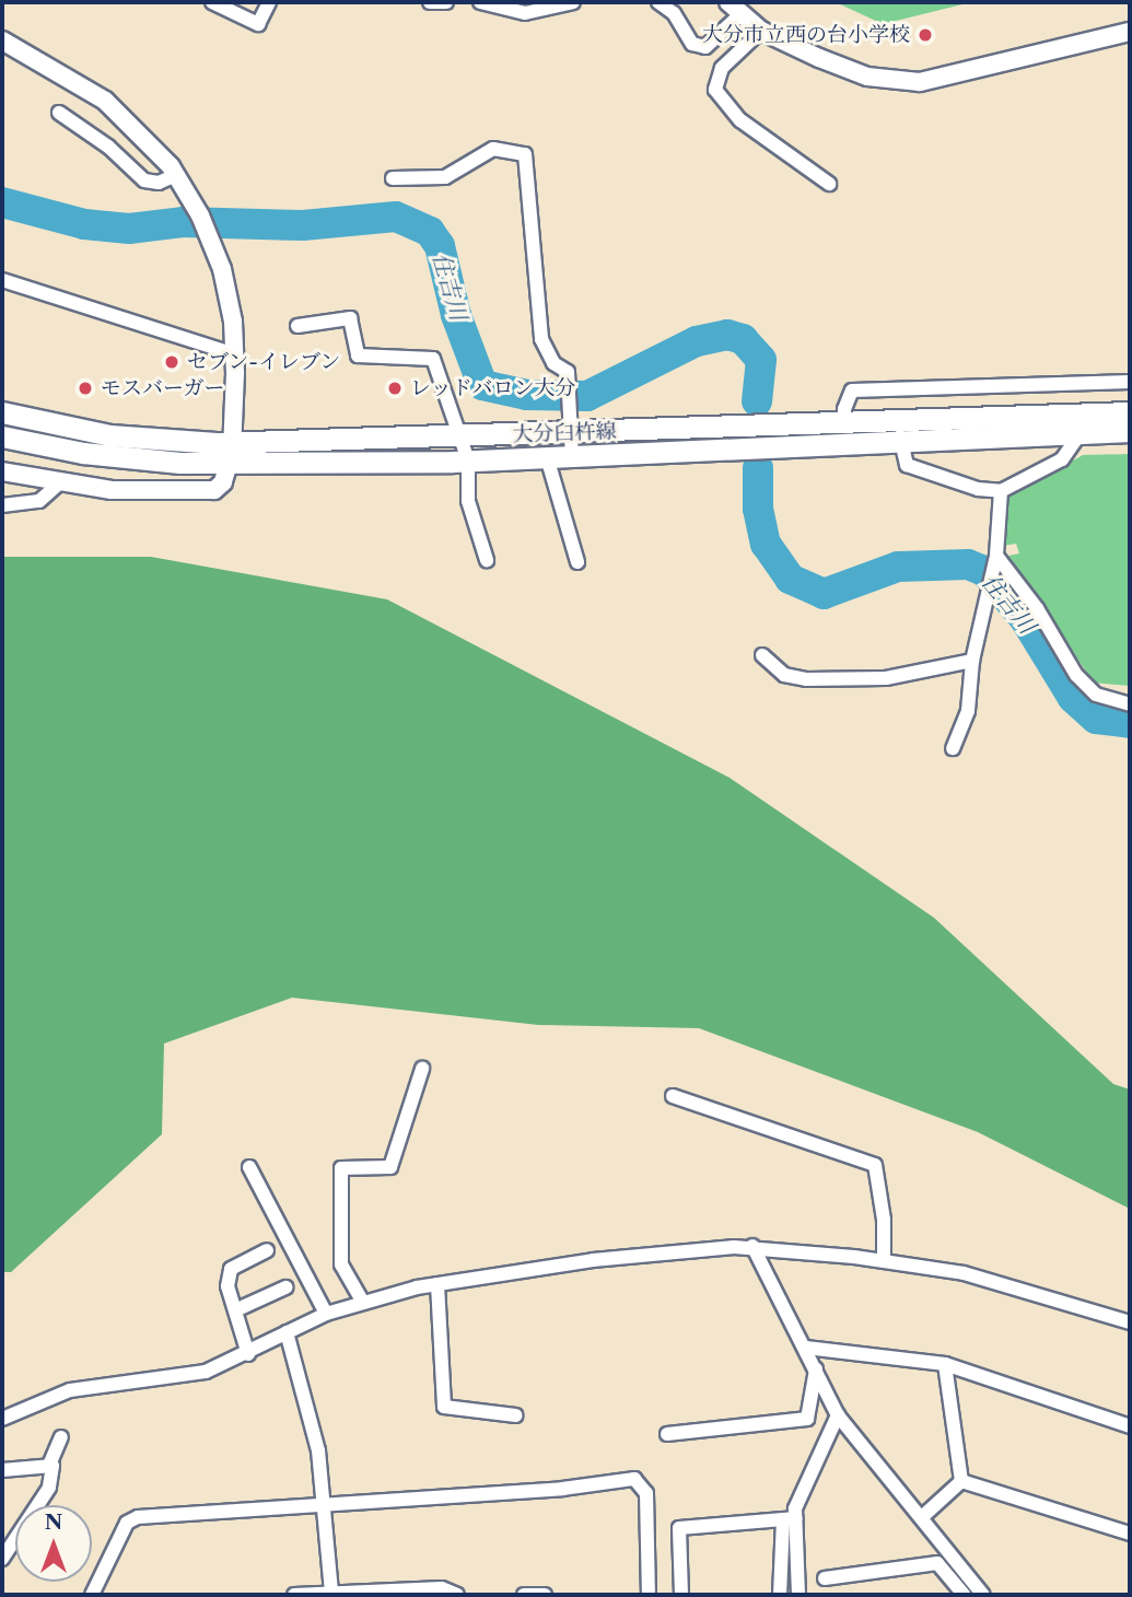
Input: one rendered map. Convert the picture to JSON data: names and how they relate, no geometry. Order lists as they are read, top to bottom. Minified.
{"streets":{"main road":["大分臼杵線"]},"water":["住吉川"],"places":["大分市立西の台小学校","セブン-イレブン","モスバーガー","レッドバロン大分"],"north":"top"}
